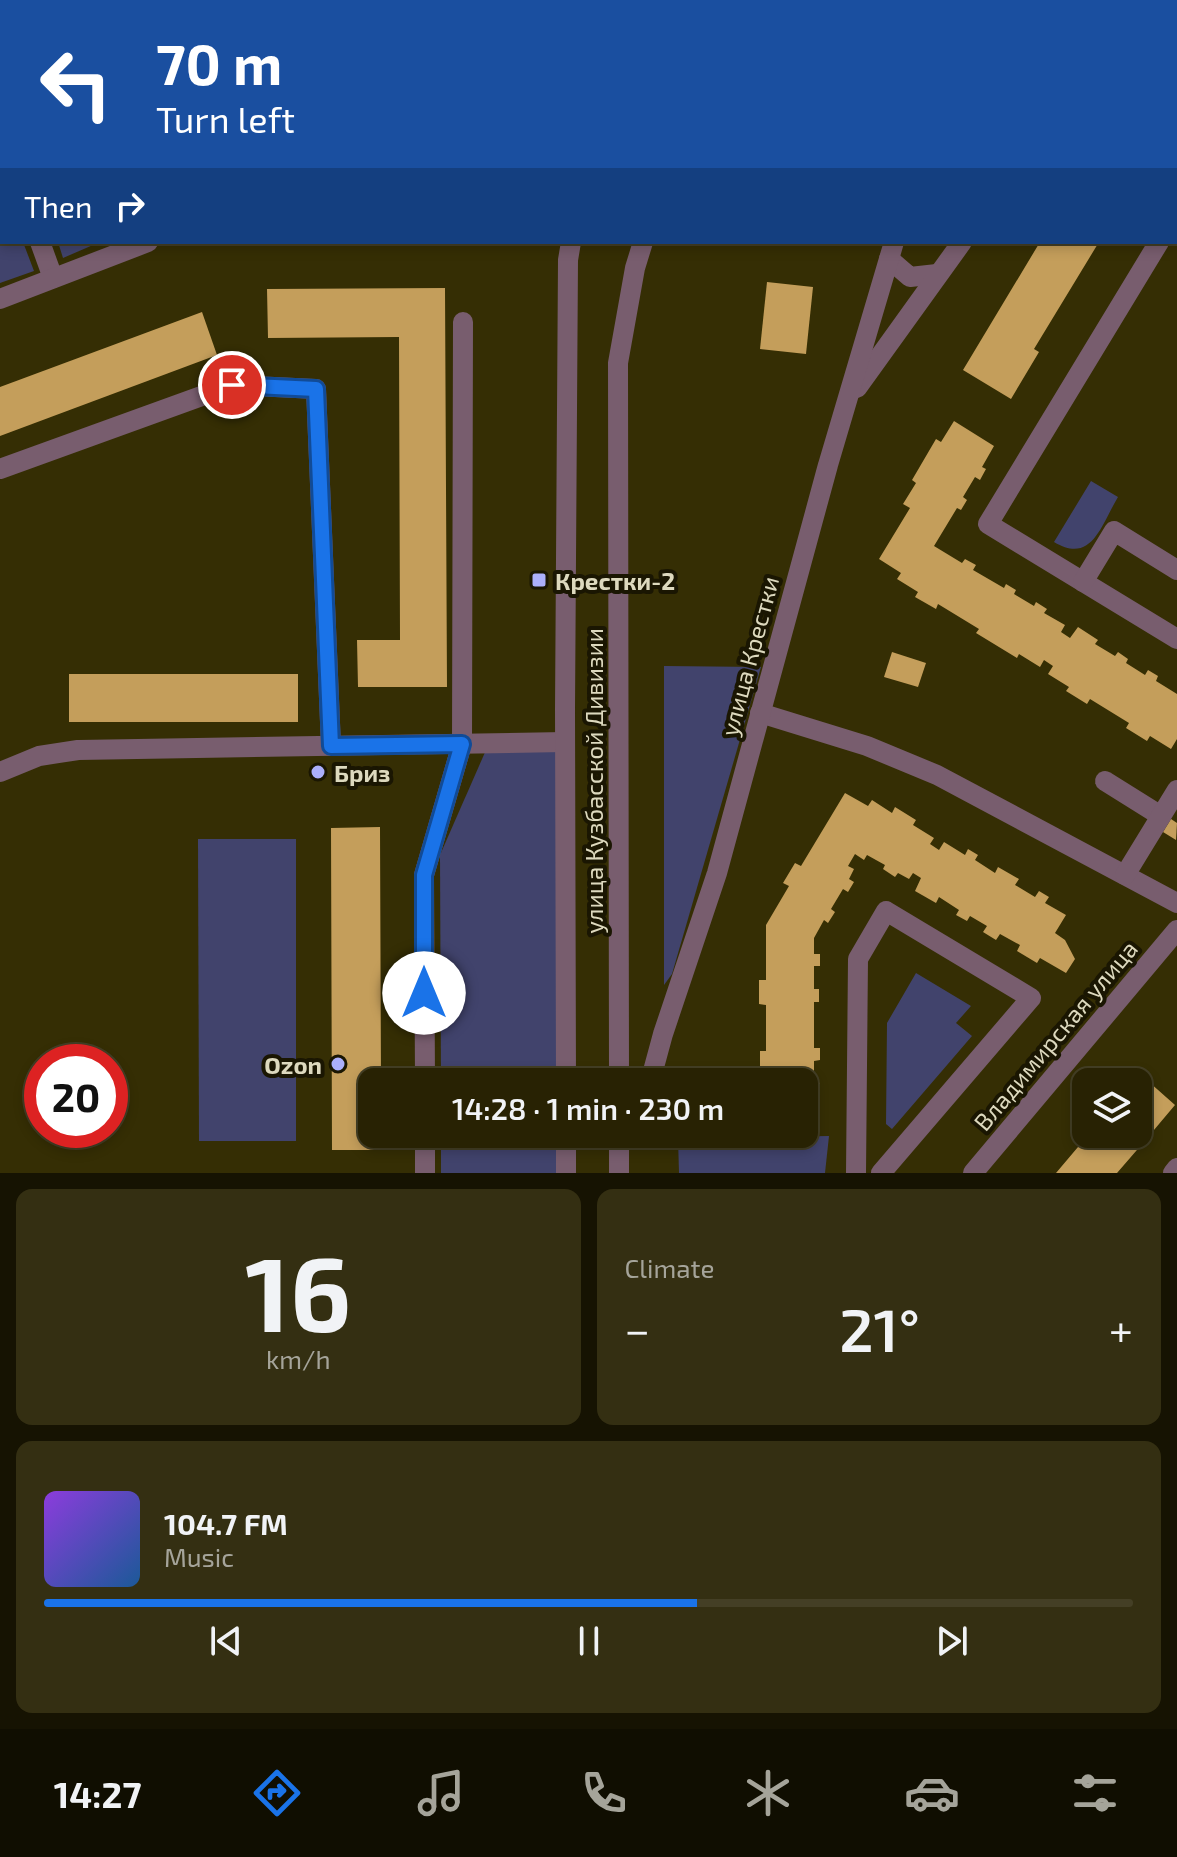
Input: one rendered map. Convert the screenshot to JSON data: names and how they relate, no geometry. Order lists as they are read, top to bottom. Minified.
{"streets":{"street":["улица Крестки","улица Кузбасской Дивизии","Владимирская улица"]},"places":{"transit":["Крестки-2"],"other":["Бриз","Ozon"]},"page":{"turn":["70 m","Turn left"],"then":"Then","limit":"20","trip":"14:28 · 1 min · 230 m","tile":[["16","km/h"],"Climate"],"heat":["−","21°","+"],"song":["104.7 FM","Music"],"tabs":"14:27"}}
